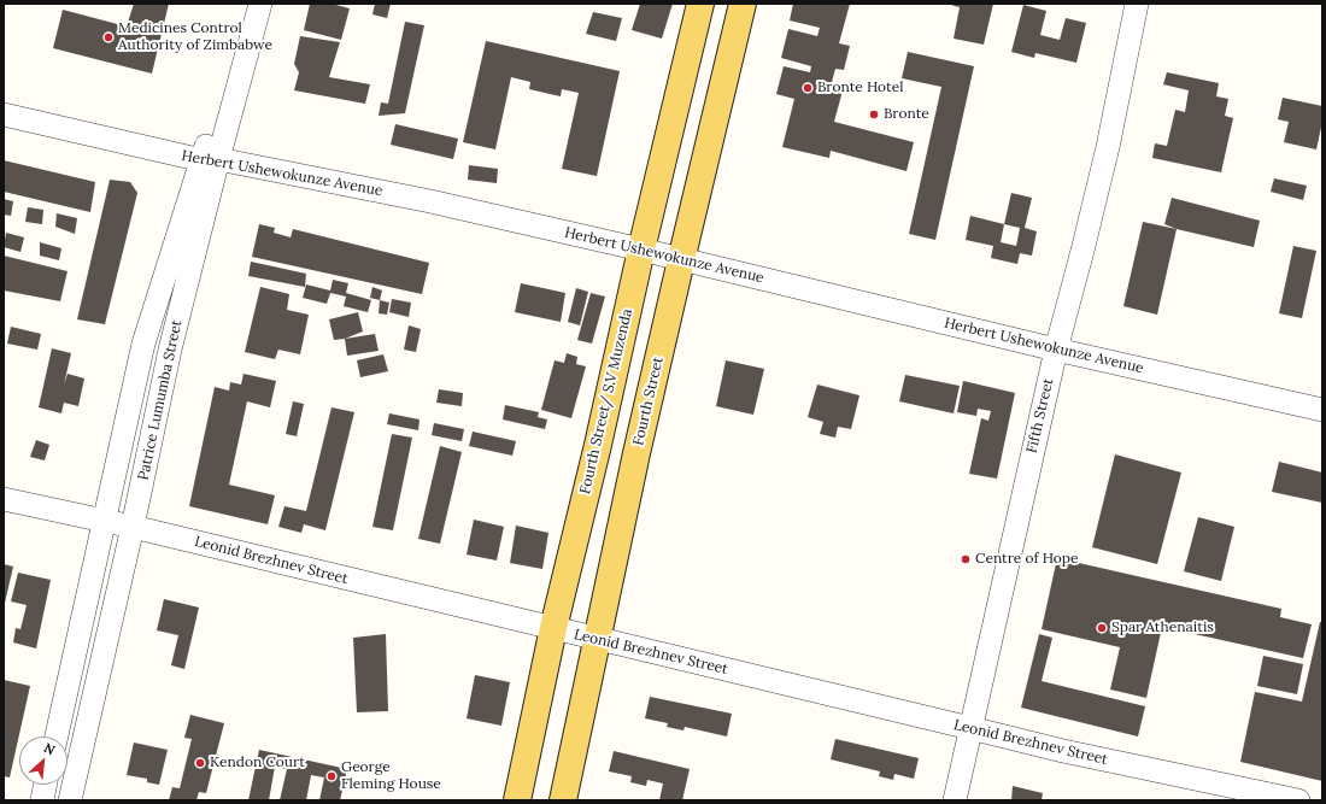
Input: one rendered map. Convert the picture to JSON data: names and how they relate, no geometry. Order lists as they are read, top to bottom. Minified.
{"streets":{"main road":["Fourth Street/ S.V Muzenda","Fourth Street"],"street":["Herbert Ushewokunze Avenue","Patrice Lumumba Street","Fifth Street","Leonid Brezhnev Street"]},"crossings":[["Herbert Ushewokunze Avenue","Patrice Lumumba Street"],["Herbert Ushewokunze Avenue","Fourth Street/ S.V Muzenda"],["Herbert Ushewokunze Avenue","Fourth Street"],["Herbert Ushewokunze Avenue","Fifth Street"],["Patrice Lumumba Street","Leonid Brezhnev Street"],["Fourth Street/ S.V Muzenda","Leonid Brezhnev Street"],["Fourth Street","Leonid Brezhnev Street"],["Fifth Street","Leonid Brezhnev Street"]],"places":["Medicines Control Authority of Zimbabwe","Bronte Hotel","Bronte","Centre of Hope","Spar Athenaitis","Kendon Court","George Fleming House"],"north":"top right"}
